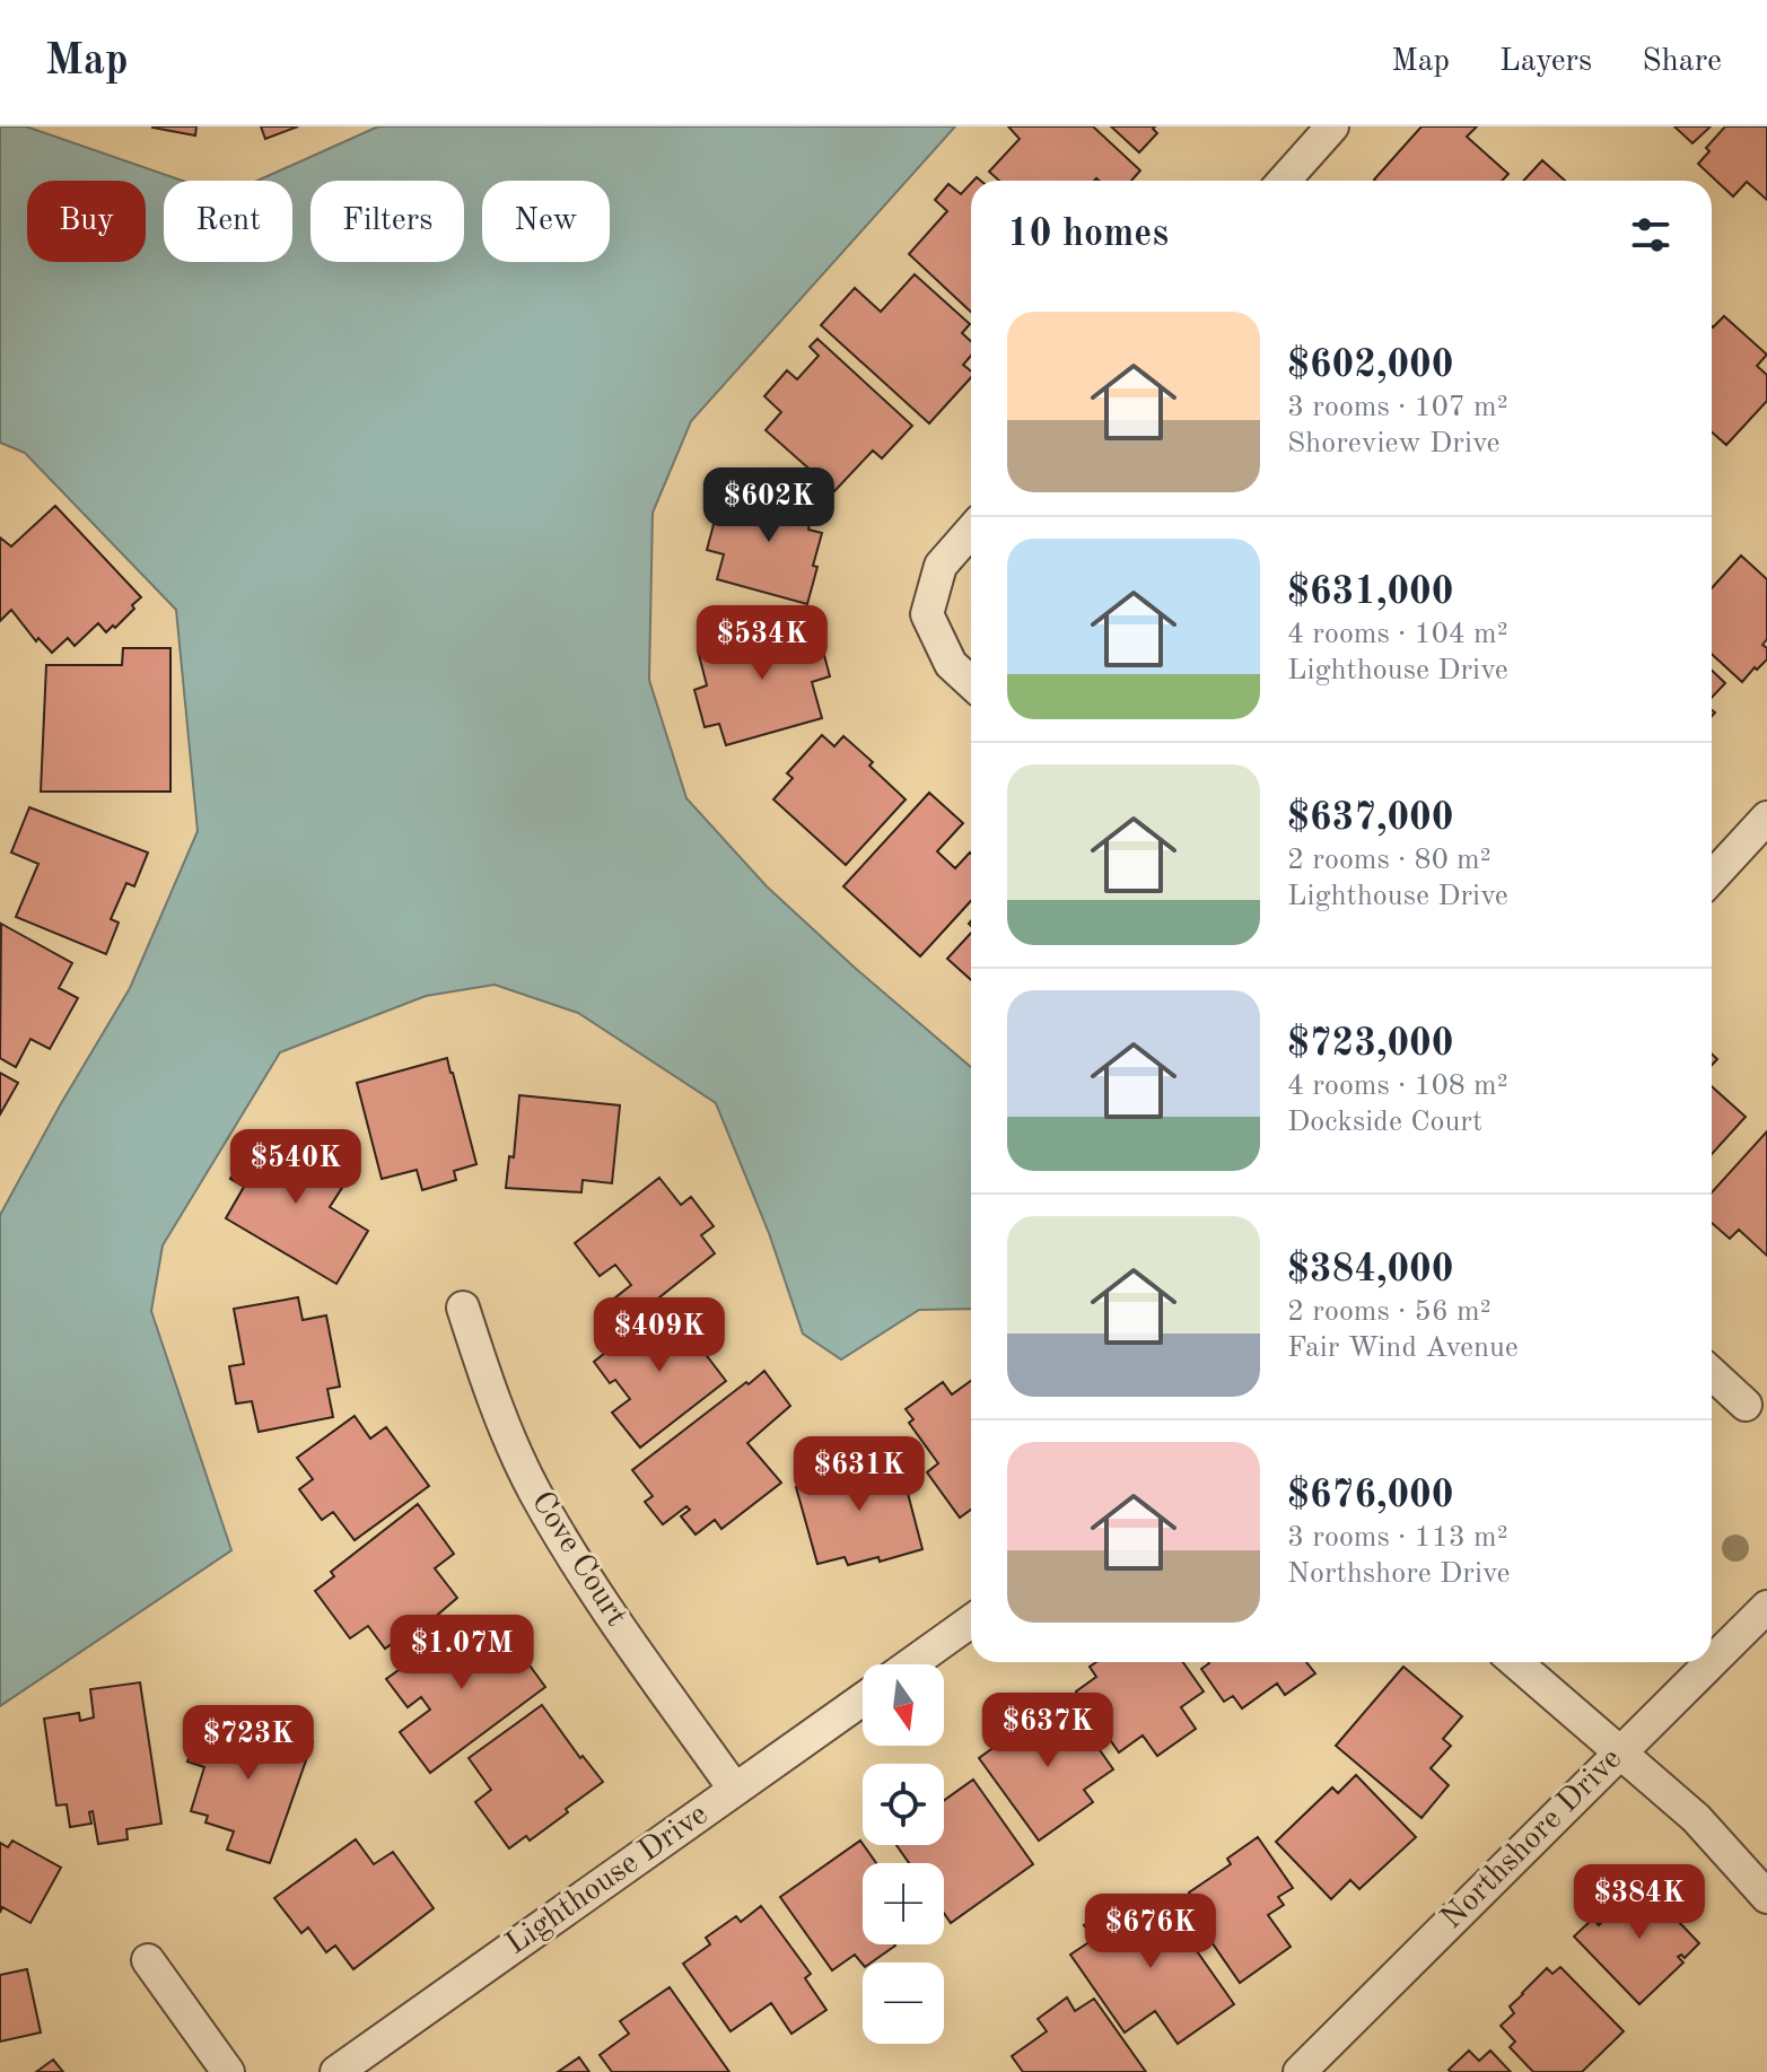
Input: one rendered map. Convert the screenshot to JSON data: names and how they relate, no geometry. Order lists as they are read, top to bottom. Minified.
{"streets":{"street":["Cove Court","Northshore Drive","Lighthouse Drive"]},"crossings":[["Cove Court","Lighthouse Drive"]],"north":"bottom","page":{"header":"Map","nav":["Map","Layers","Share"],"chip":["Buy","Rent","Filters","New"],"heading":"10 homes","list":[{"name":"$602,000","note":"3 rooms · 107 m² · Shoreview Drive"},{"name":"$631,000","note":"4 rooms · 104 m² · Lighthouse Drive"},{"name":"$637,000","note":"2 rooms · 80 m² · Lighthouse Drive"},{"name":"$723,000","note":"4 rooms · 108 m² · Dockside Court"},{"name":"$384,000","note":"2 rooms · 56 m² · Fair Wind Avenue"},{"name":"$676,000","note":"3 rooms · 113 m² · Northshore Drive"}],"price":["$602K","$534K","$540K","$409K","$631K","$1.07M","$637K","$723K","$384K","$676K"],"map_buttons":["+","−"]}}
